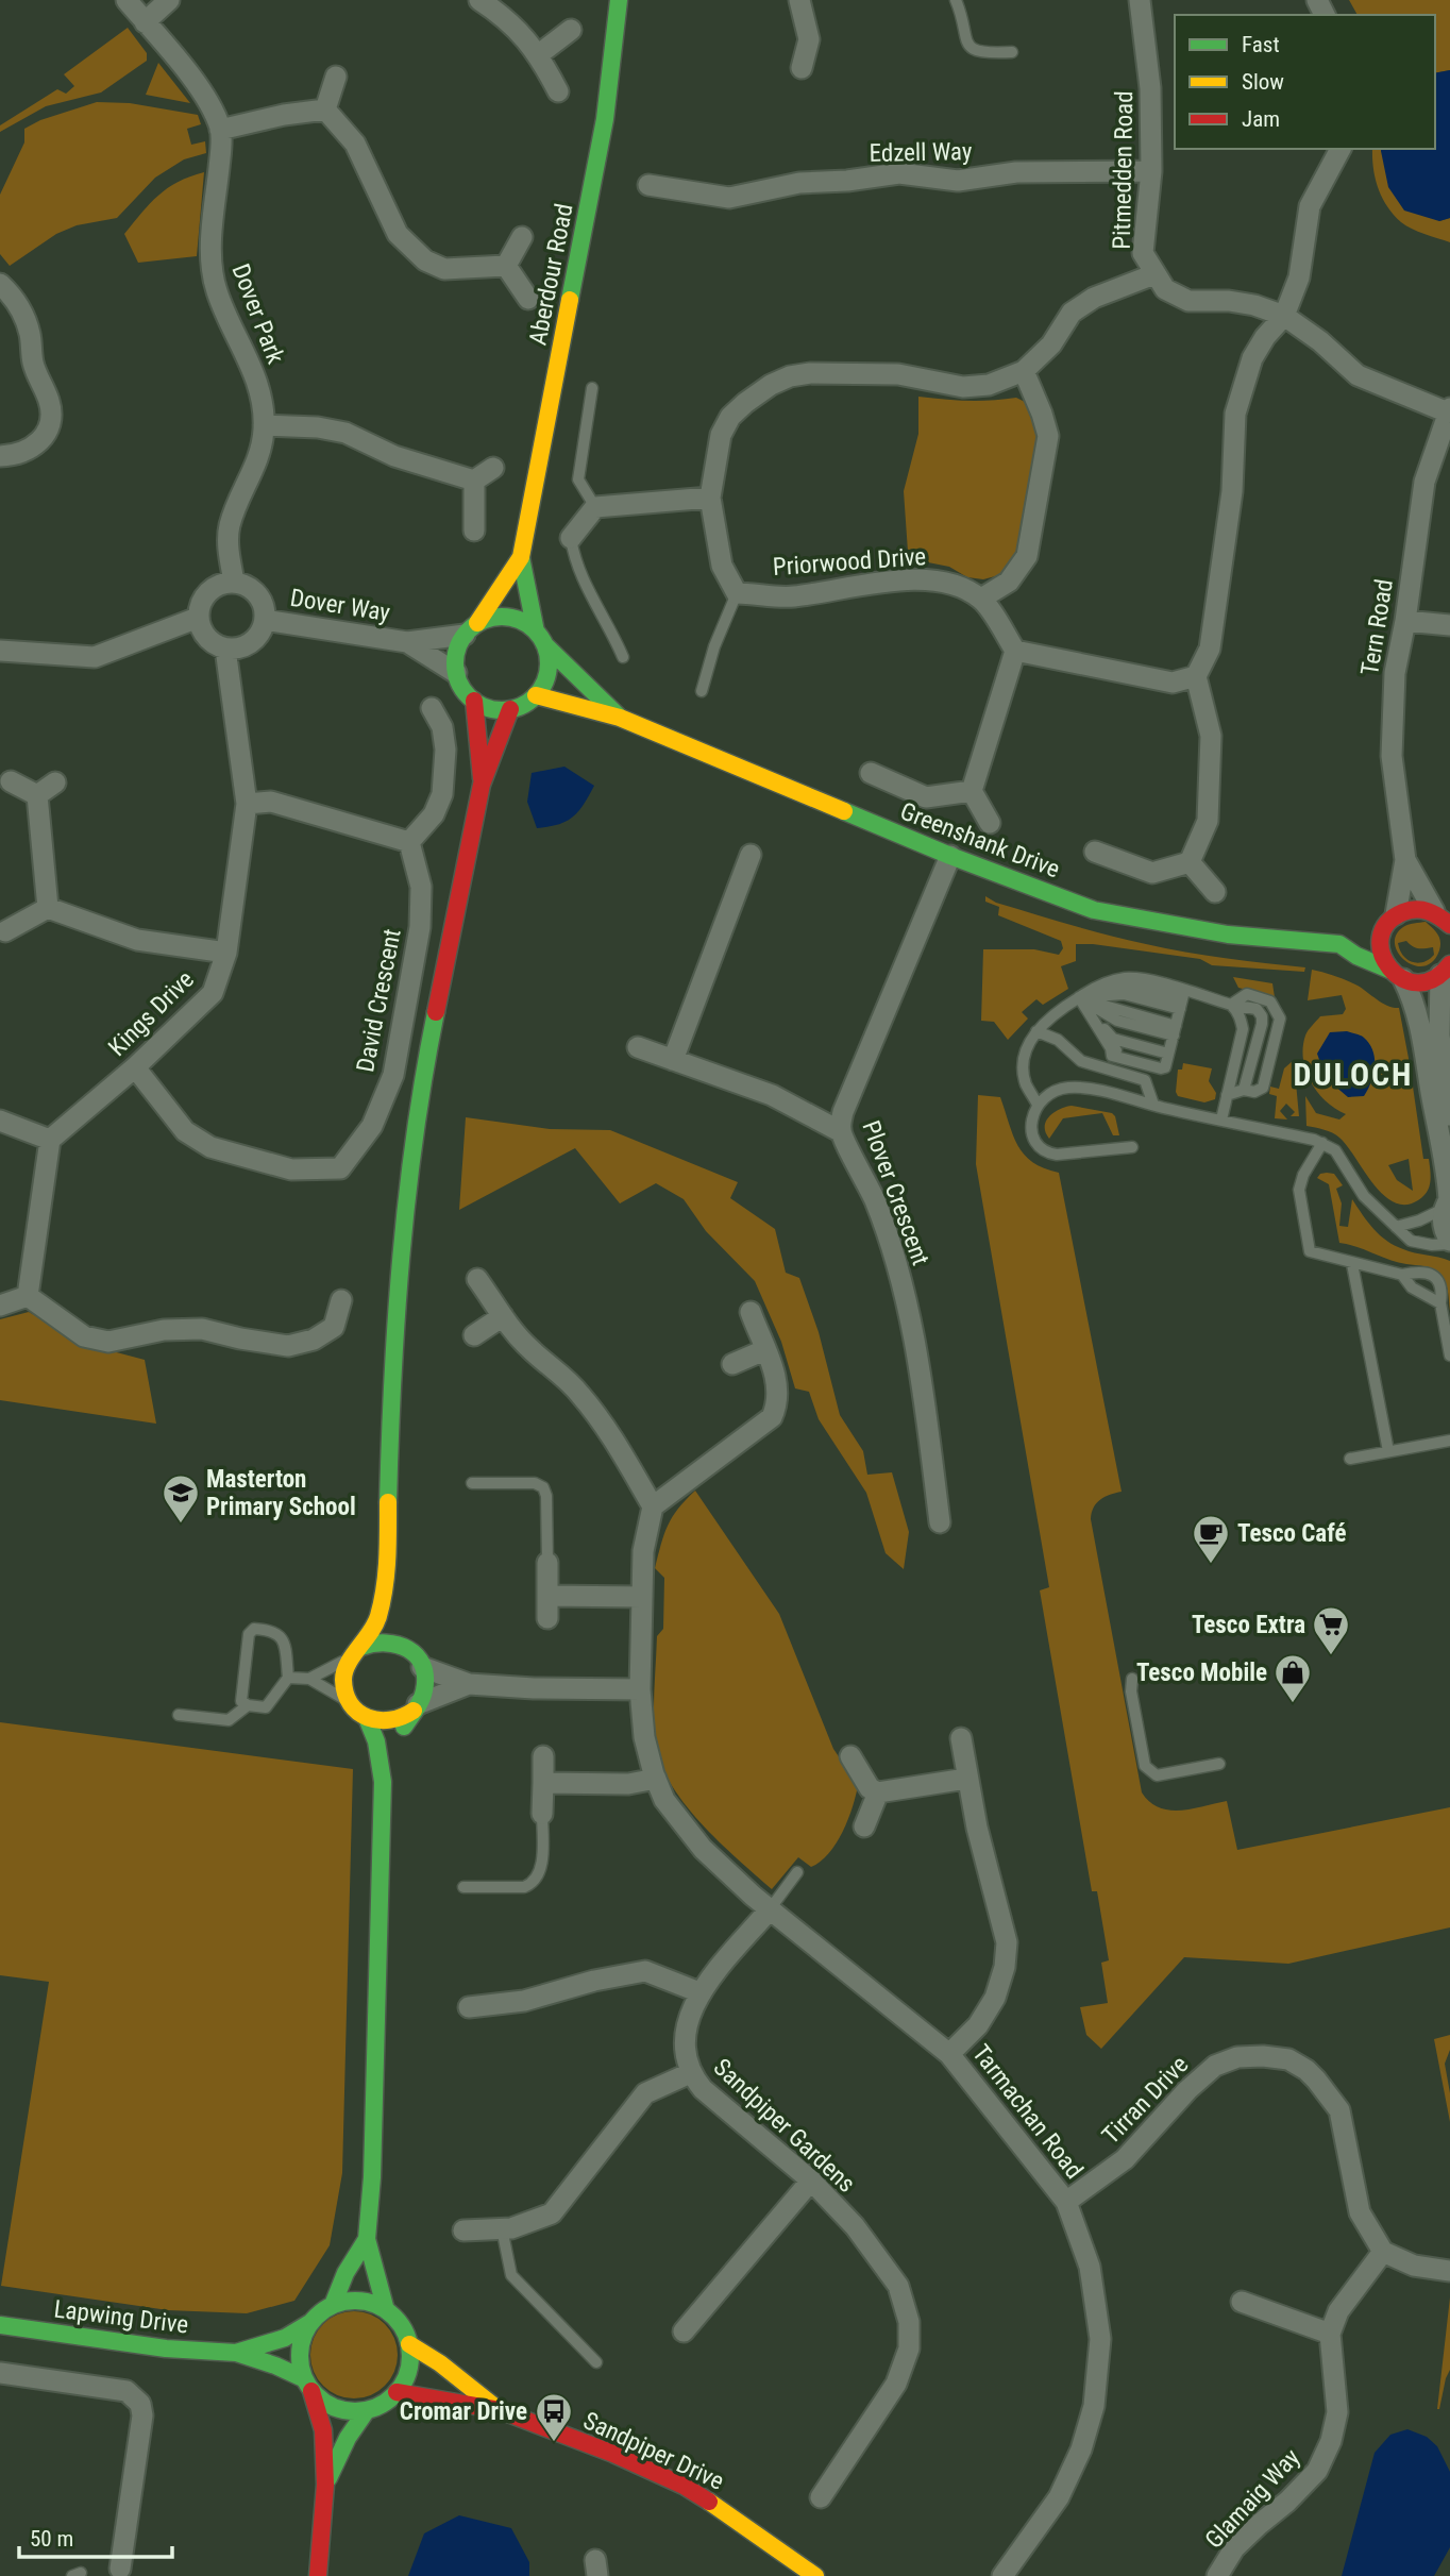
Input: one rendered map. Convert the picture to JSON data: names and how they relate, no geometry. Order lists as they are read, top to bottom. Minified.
{"streets":{"main road":["Aberdour Road","Greenshank Drive","Lapwing Drive","Sandpiper Drive"],"street":["Edzell Way","Pitmedden Road","Dover Park","Priorwood Drive","Dover Way","Tern Road","David Crescent","Kings Drive","Plover Crescent","Tirran Drive","Tarmachan Road","Sandpiper Gardens","Glamaig Way"]},"crossings":[["Edzell Way","Pitmedden Road"],["Pitmedden Road","Tern Road"],["Aberdour Road","Greenshank Drive"],["Dover Park","Dover Way"],["Dover Park","Kings Drive"],["Dover Way","Kings Drive"],["Greenshank Drive","Plover Crescent"],["David Crescent","Kings Drive"],["Tirran Drive","Tarmachan Road"],["Tarmachan Road","Sandpiper Gardens"]],"districts":["DULOCH"],"places":{"school or university":["Masterton Primary School"],"cafe":["Tesco Café"],"supermarket":["Tesco Extra"],"shop":["Tesco Mobile"],"bus stop":["Cromar Drive"]},"legend":["Fast","Slow","Jam"],"scale_bar":"50 m"}
